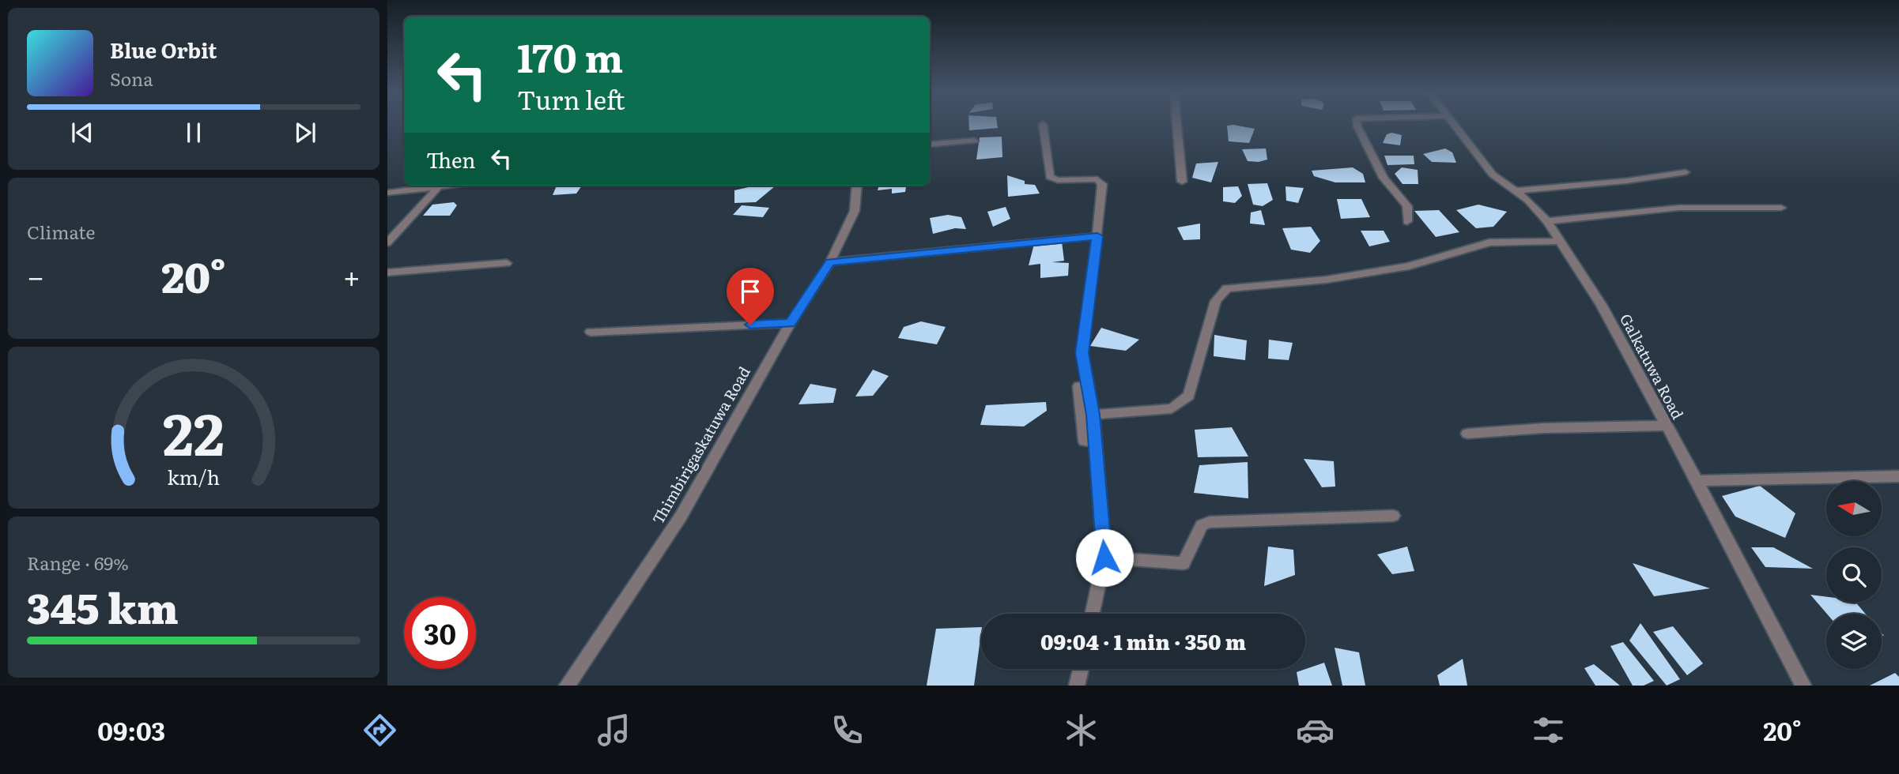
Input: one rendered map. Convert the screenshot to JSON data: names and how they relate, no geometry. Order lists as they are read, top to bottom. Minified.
{"streets":{"street":["Galkatuwa Road","Thimbirigaskatuwa Road"]},"north":"left","page":{"turn":["170 m","Turn left"],"song":["Blue Orbit","Sona"],"then":"Then","tile":["Climate",["Range · 69%","345 km"]],"heat":["−","20°","+"],"limit":"30","trip":"09:04 · 1 min · 350 m","tabs":["09:03","20°"],"gauge":["22","km/h"]}}
